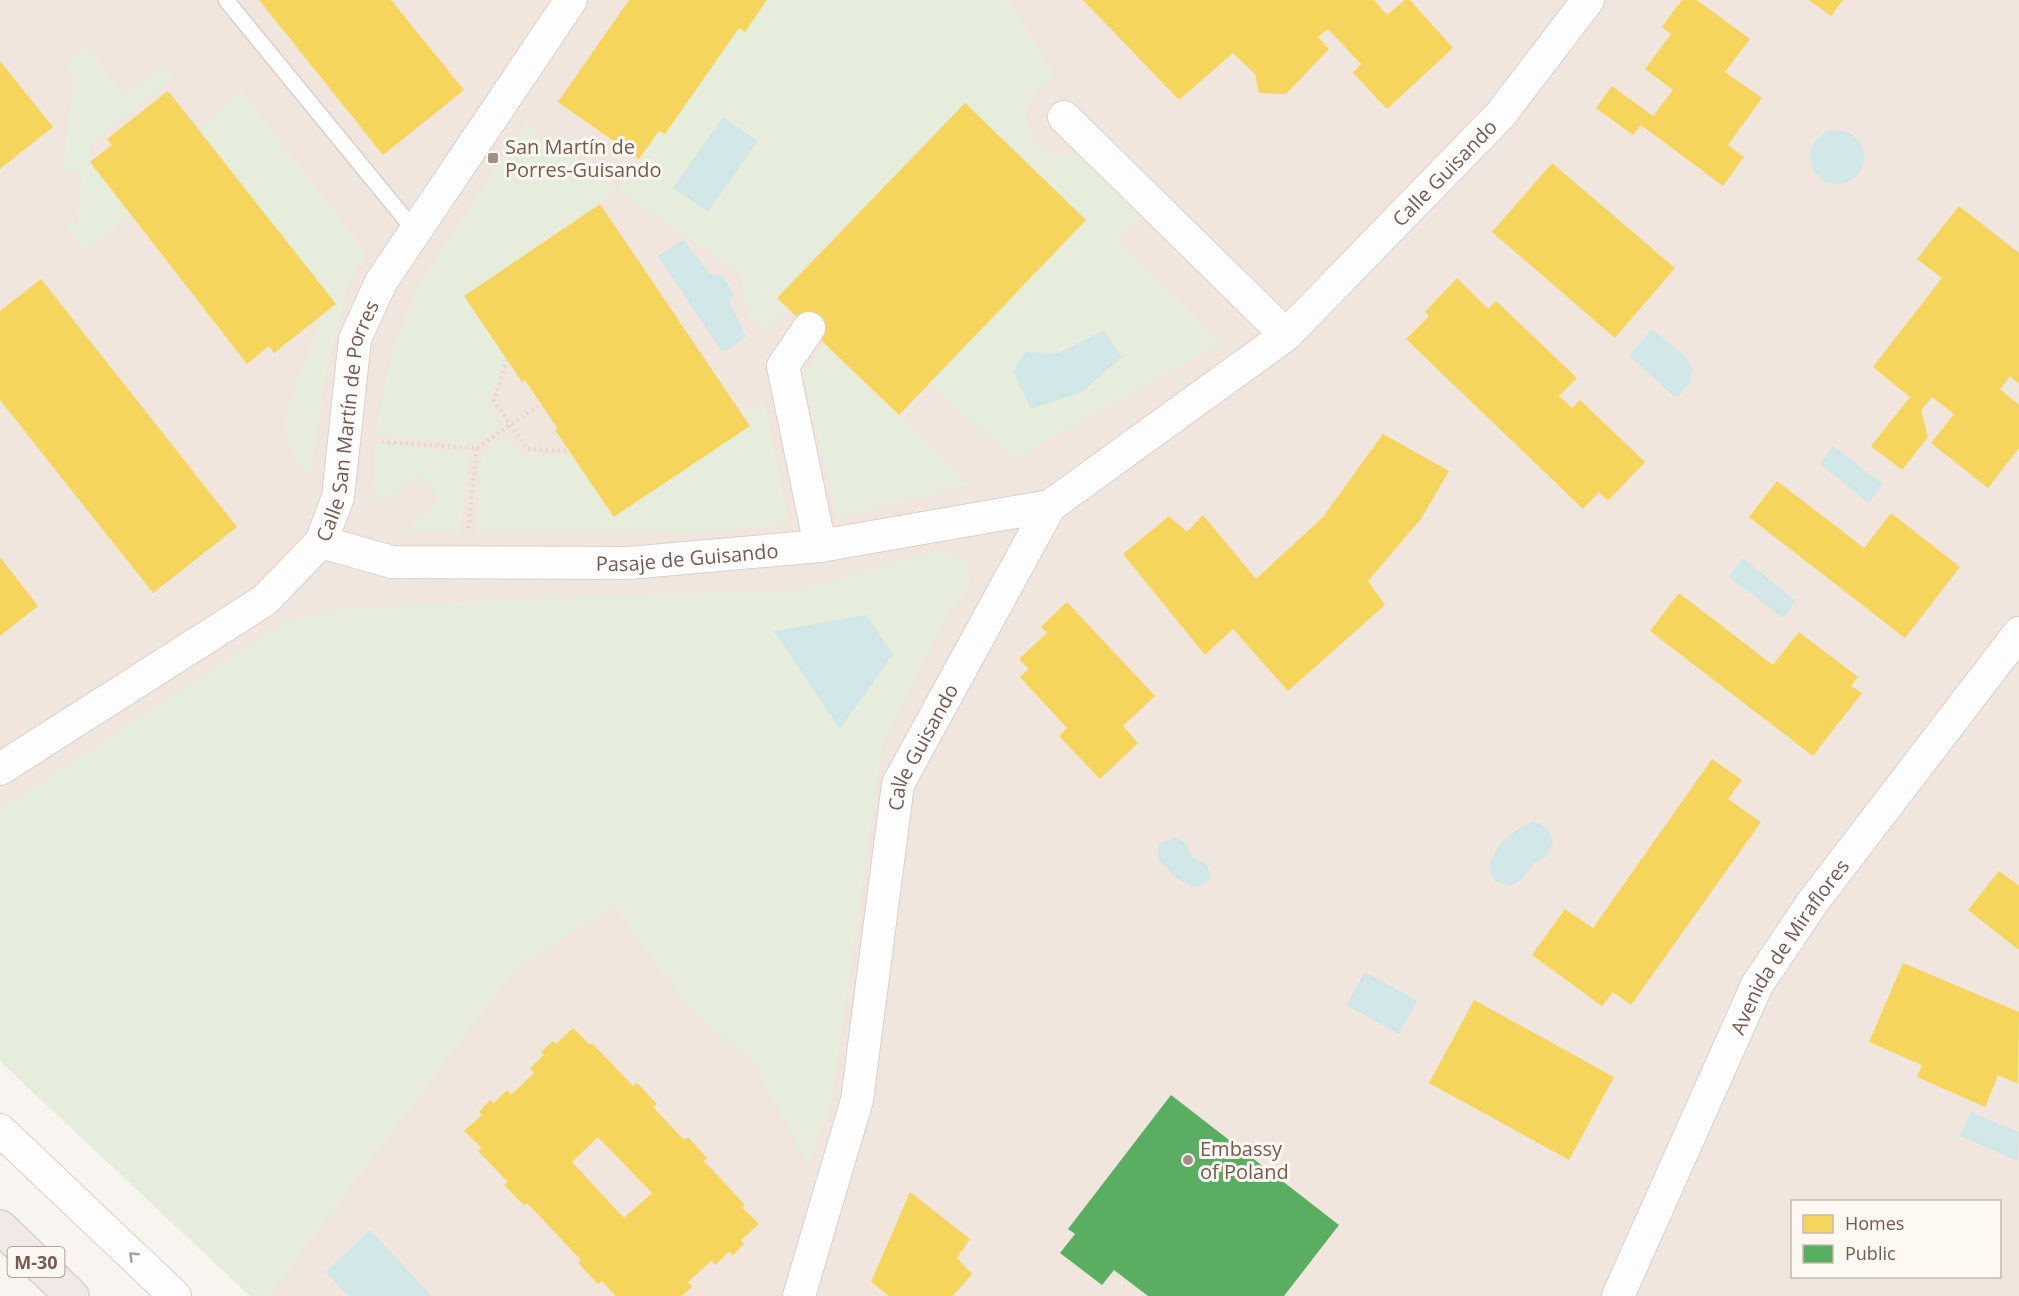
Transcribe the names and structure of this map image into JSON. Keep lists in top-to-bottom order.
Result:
{
  "streets": {
    "highway": ["M-30"],
    "street": [
      "Calle Guisando",
      "Calle San Martín de Porres",
      "Pasaje de Guisando",
      "Avenida de Miraflores"
    ]
  },
  "crossings": [
    ["Calle Guisando", "Pasaje de Guisando"],
    ["Calle San Martín de Porres", "Pasaje de Guisando"]
  ],
  "places": {
    "transit": ["San Martín de Porres-Guisando"],
    "other": ["Embassy of Poland"]
  },
  "legend": ["Homes", "Public"]
}
